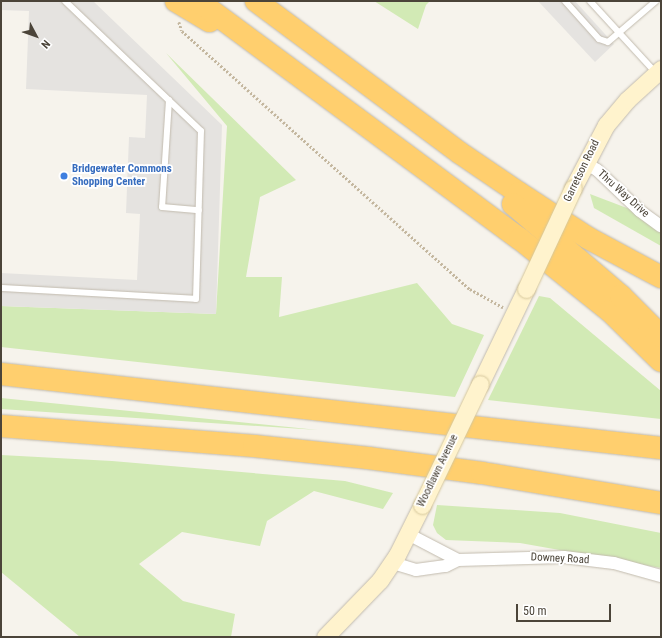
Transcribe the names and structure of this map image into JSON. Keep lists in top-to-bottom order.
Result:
{
  "streets": {
    "street": [
      "Garretson Road",
      "Thru Way Drive",
      "Woodlawn Avenue",
      "Downey Road"
    ]
  },
  "crossings": [
    ["Garretson Road", "Thru Way Drive"],
    ["Garretson Road", "Woodlawn Avenue"],
    ["Woodlawn Avenue", "Downey Road"]
  ],
  "places": ["Bridgewater Commons Shopping Center"],
  "scale_bar": "50 m",
  "north": "bottom right"
}
